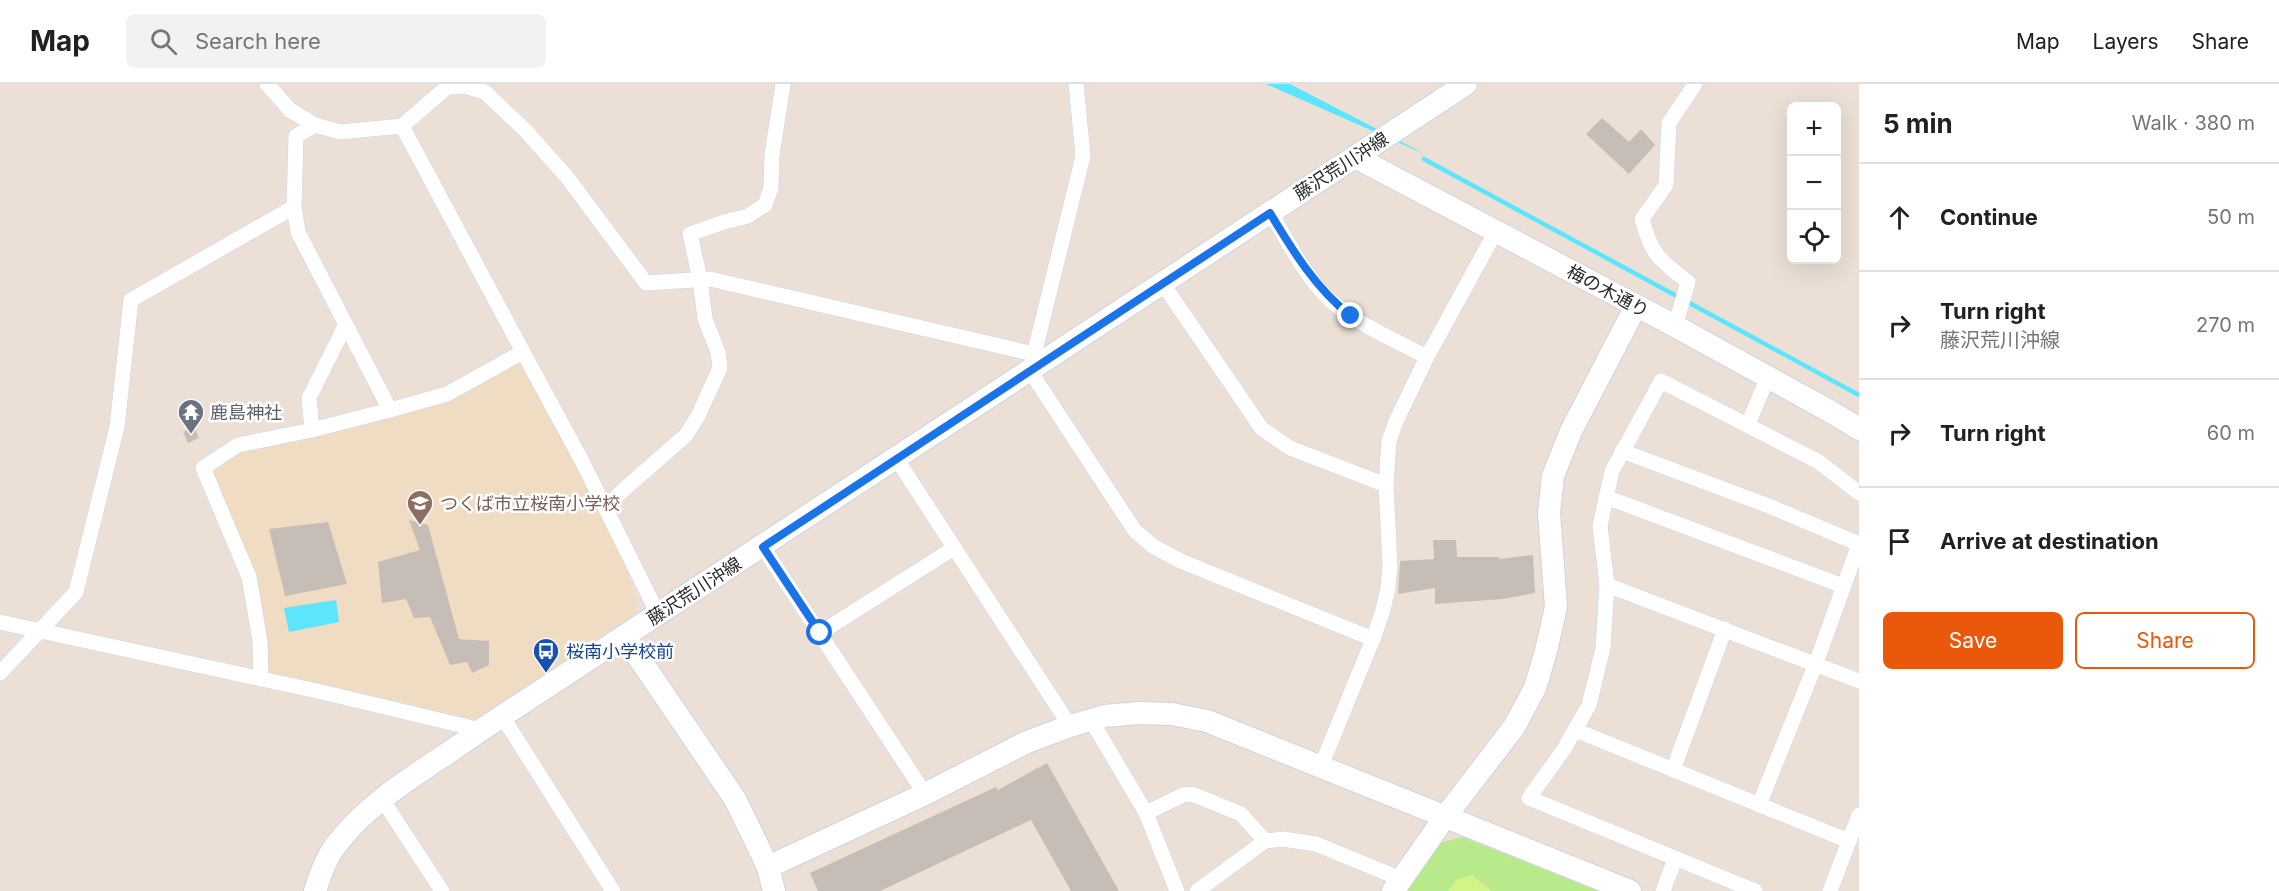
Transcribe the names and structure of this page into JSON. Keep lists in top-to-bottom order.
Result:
{
  "streets": {
    "street": ["藤沢荒川沖線", "梅の木通り"]
  },
  "crossings": [
    ["藤沢荒川沖線", "梅の木通り"]
  ],
  "places": {
    "temple": ["鹿島神社"],
    "school or university": ["つくば市立桜南小学校"],
    "bus stop": ["桜南小学校前"]
  },
  "page": {
    "header": "Map",
    "search": "Search here",
    "nav": ["Map", "Layers", "Share"],
    "heading": ["5 min", "Walk · 380 m"],
    "map_buttons": ["+", "−"],
    "list": [
      ["Continue", "50 m"],
      ["Turn right", "藤沢荒川沖線", "270 m"],
      ["Turn right", "60 m"],
      "Arrive at destination"
    ],
    "buttons": ["Save", "Share"]
  }
}
